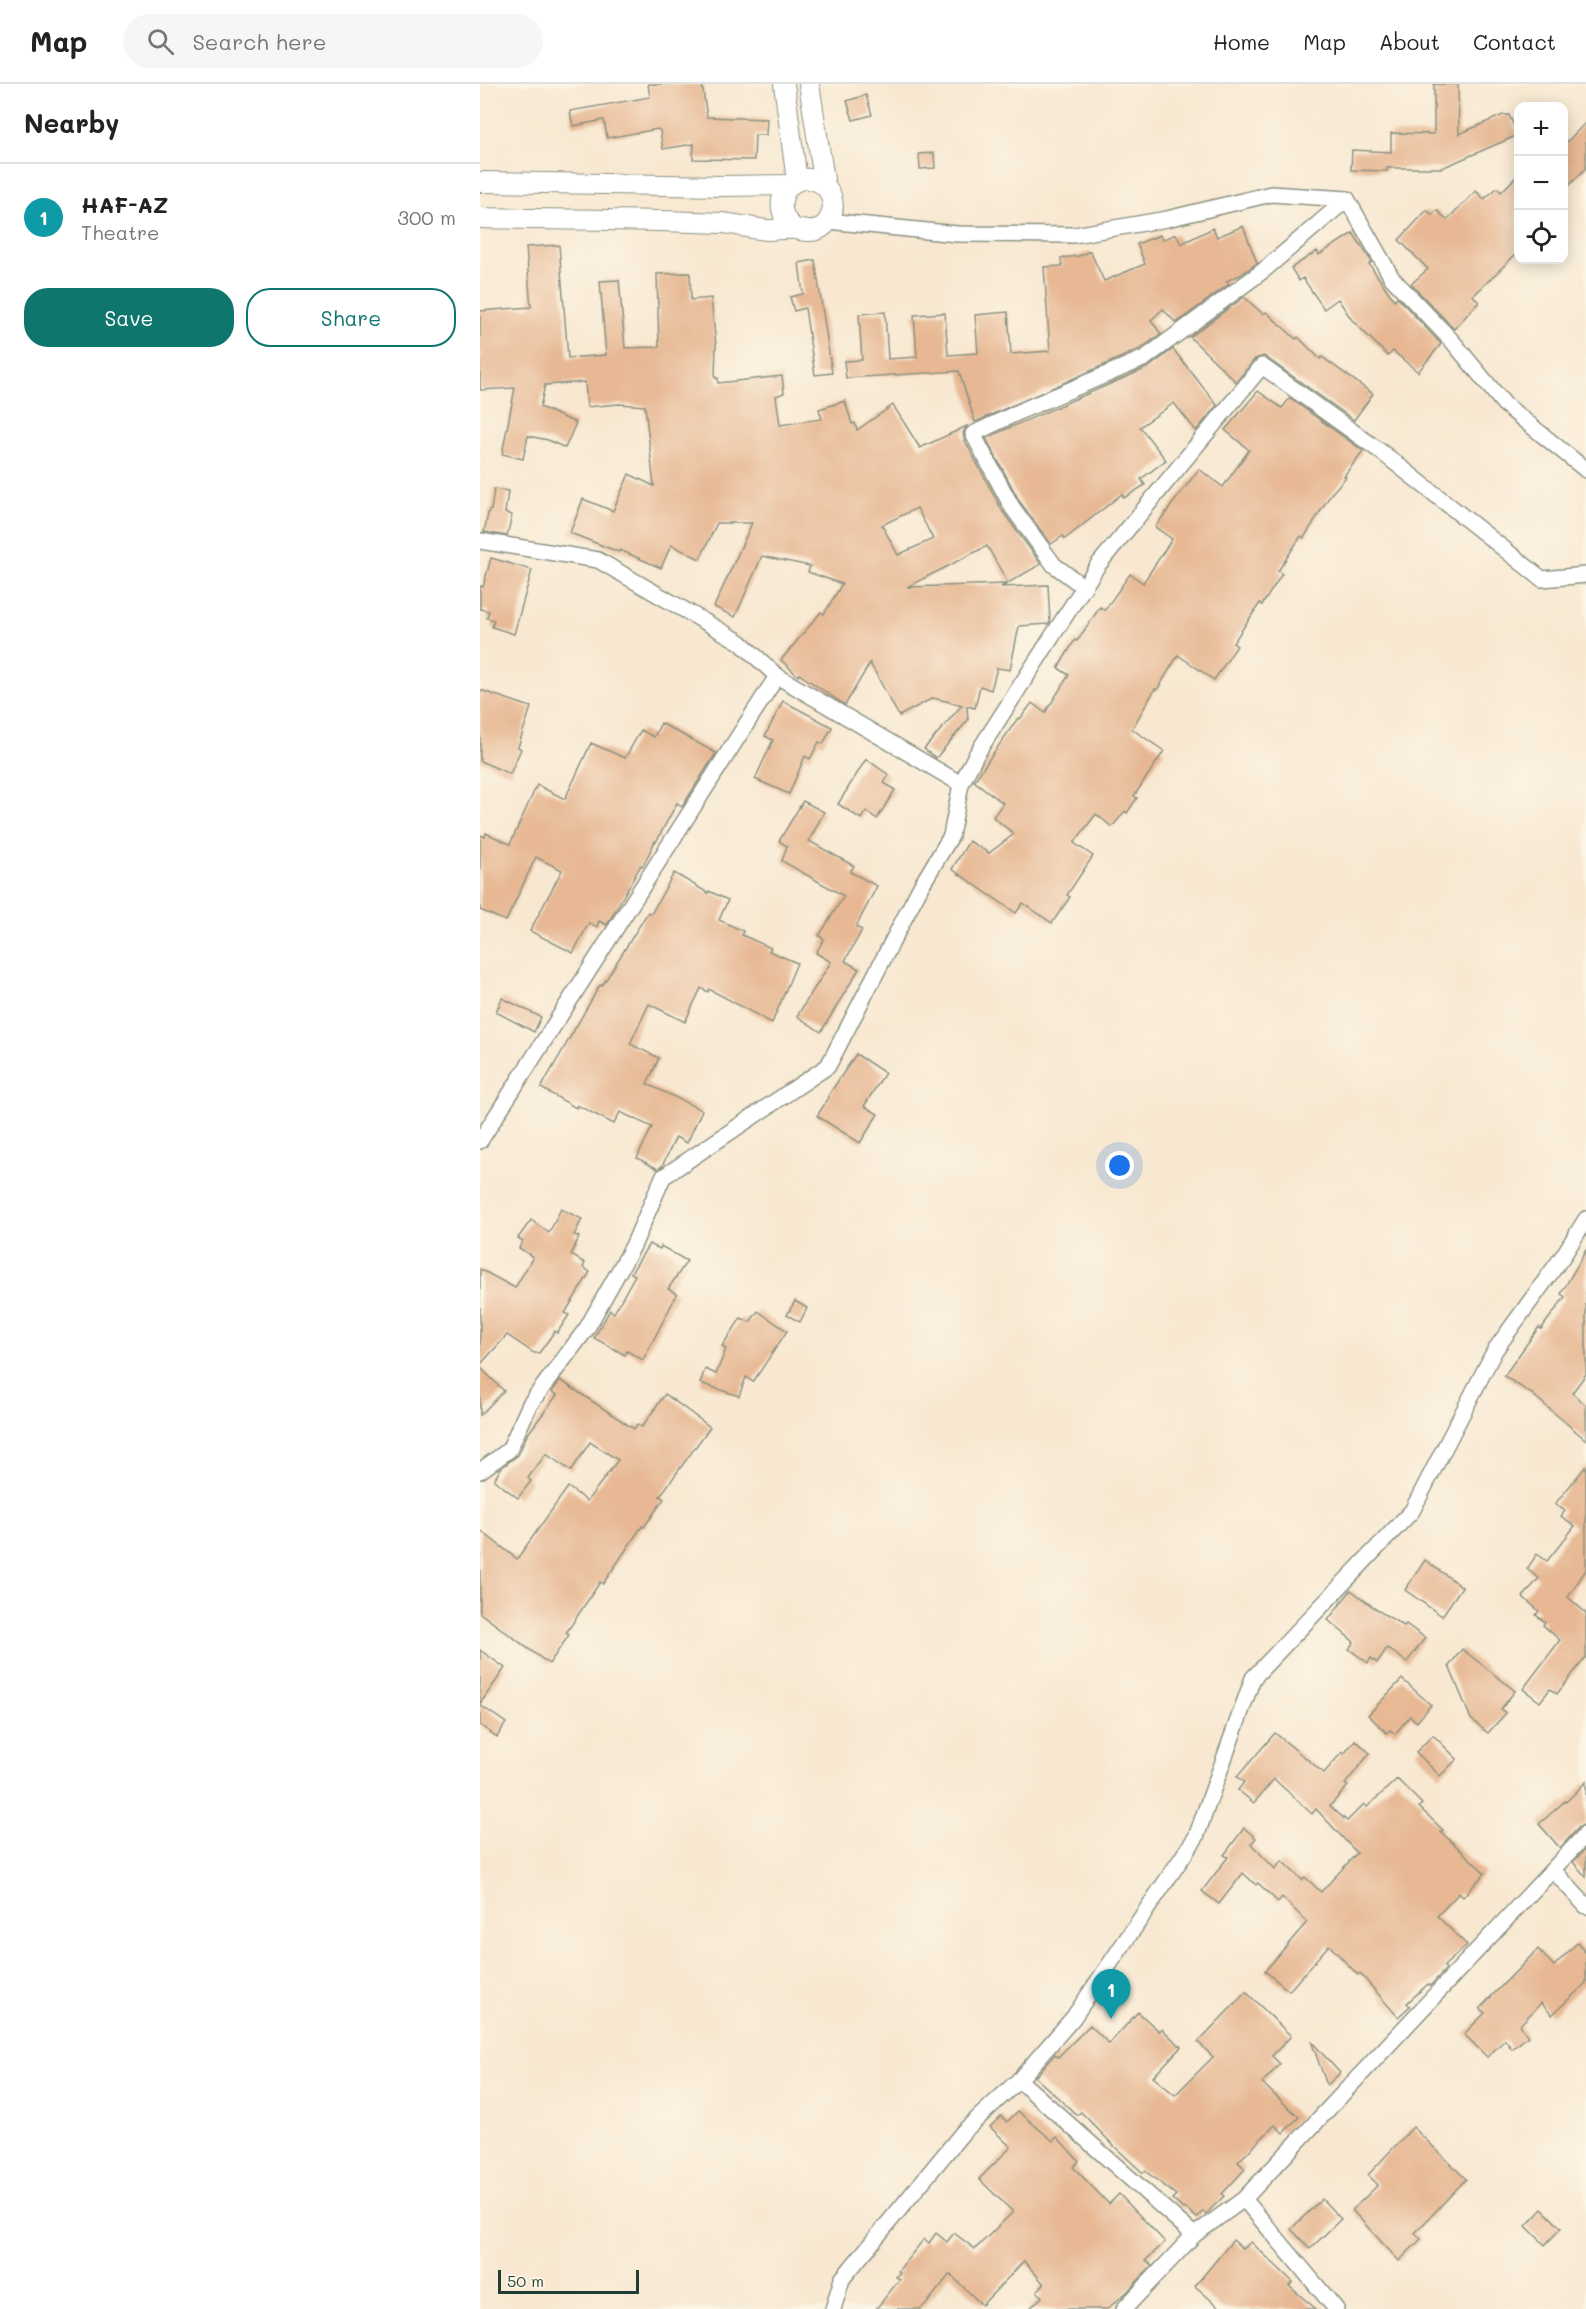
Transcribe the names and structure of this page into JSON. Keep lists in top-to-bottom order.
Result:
{
  "scale_bar": "50 m",
  "page": {
    "header": "Map",
    "search": "Search here",
    "nav": [
      "Home",
      "Map",
      "About",
      "Contact"
    ],
    "heading": "Nearby",
    "map_buttons": ["+", "−"],
    "list": [
      {
        "mark": "1",
        "name": "HAF-AZ",
        "note": "Theatre",
        "value": "300 m"
      }
    ],
    "buttons": ["Save", "Share"],
    "pins": "1",
    "scale": "50 m"
  }
}
